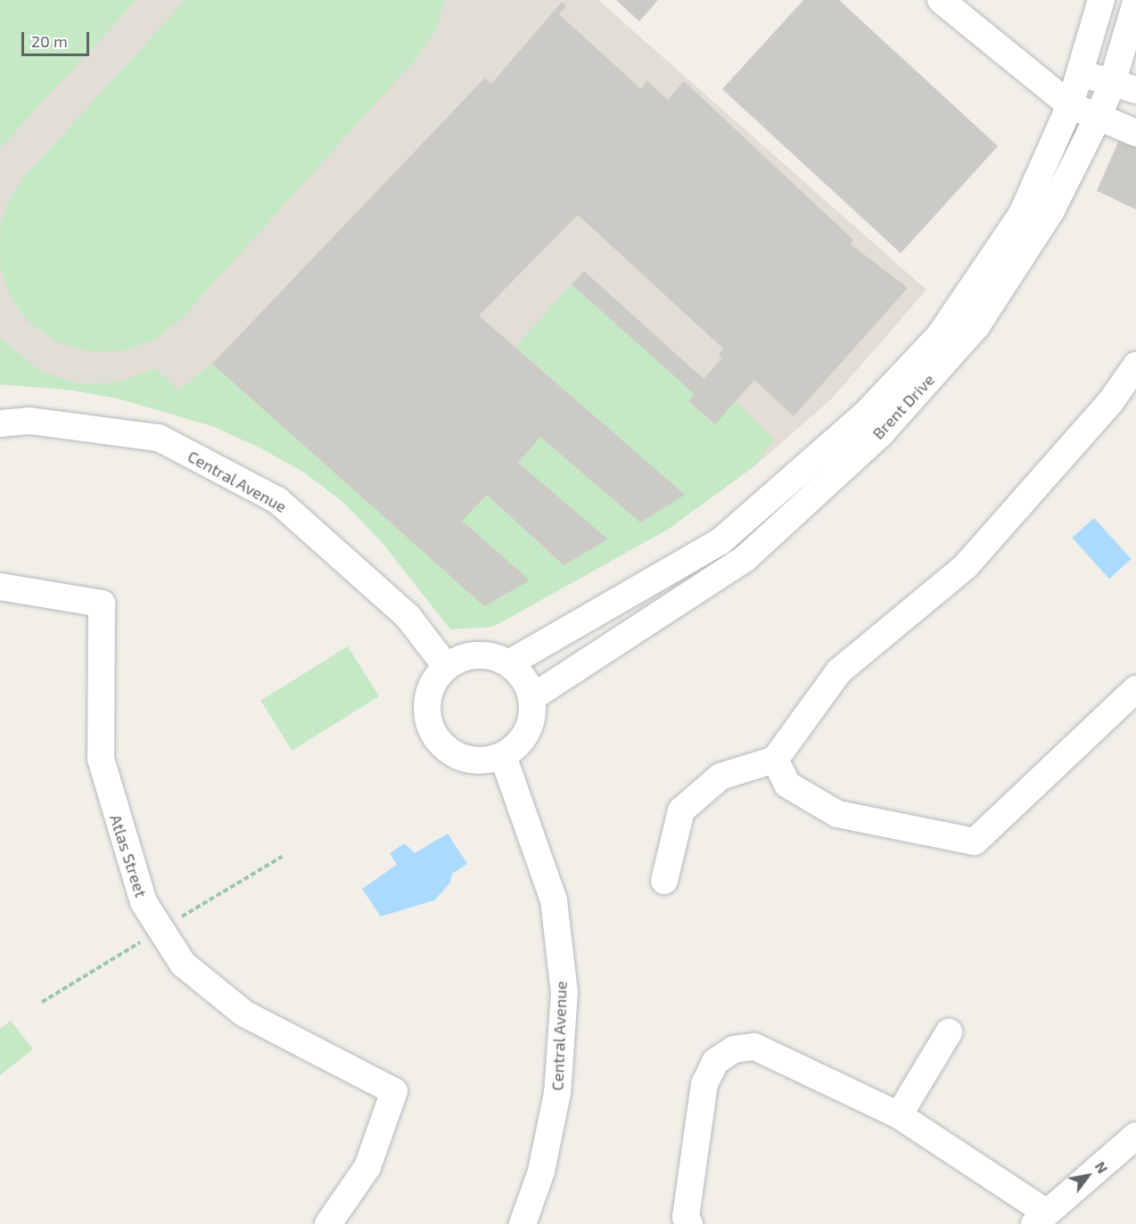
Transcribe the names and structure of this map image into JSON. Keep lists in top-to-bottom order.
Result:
{
  "streets": {
    "street": ["Brent Drive", "Central Avenue", "Atlas Street"]
  },
  "crossings": [
    ["Brent Drive", "Central Avenue"]
  ],
  "scale_bar": "20 m",
  "north": "top right"
}
